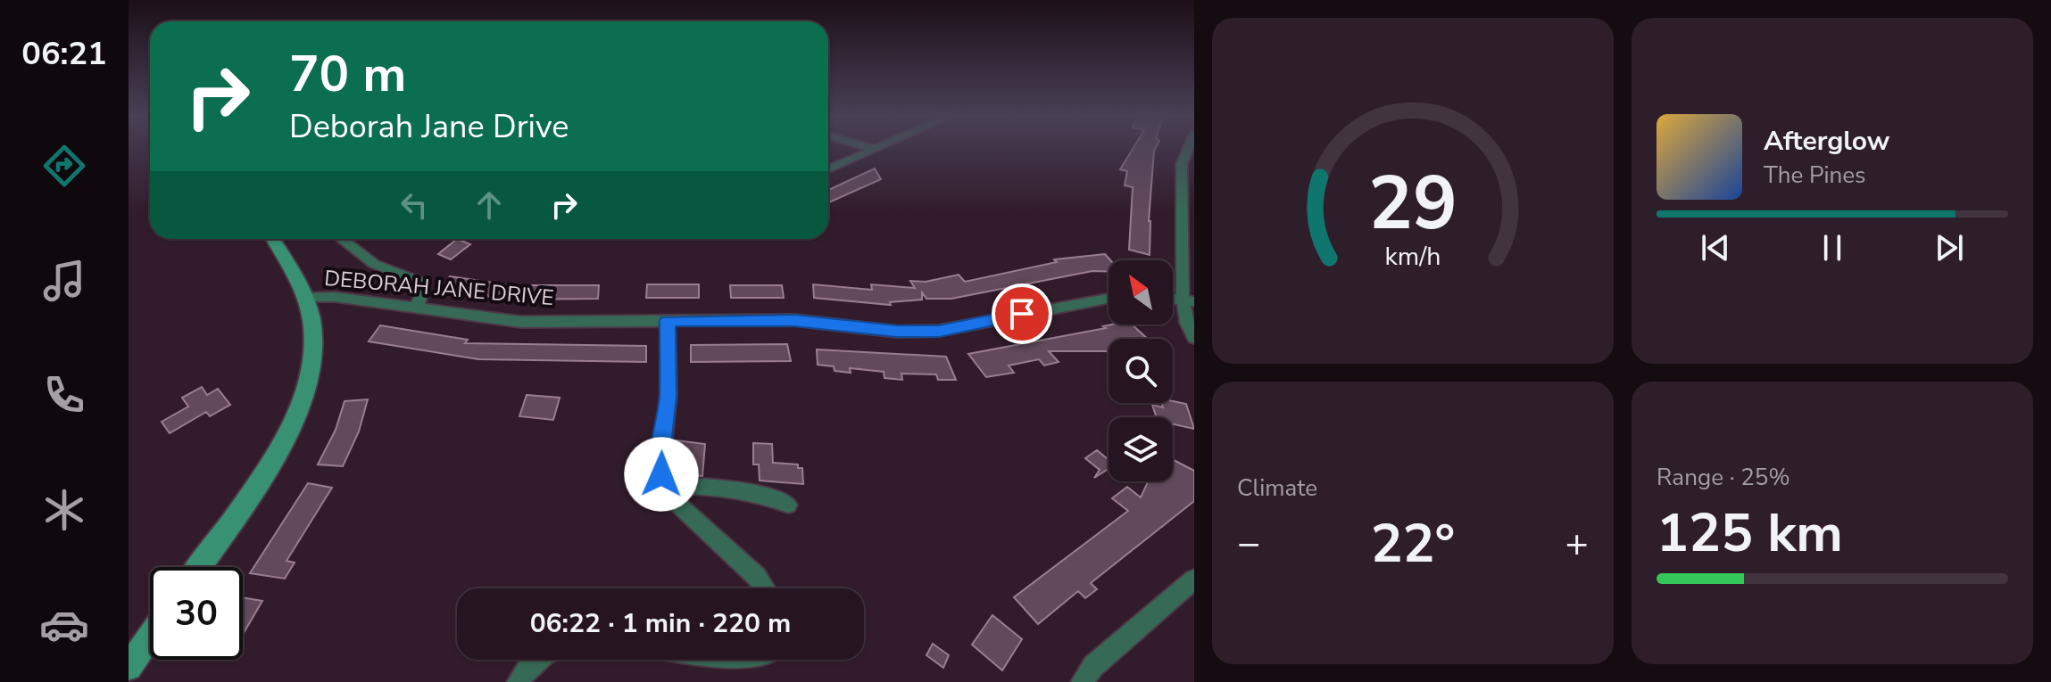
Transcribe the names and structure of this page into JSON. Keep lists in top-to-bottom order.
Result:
{
  "streets": {
    "street": ["DEBORAH JANE DRIVE"]
  },
  "north": "top left",
  "page": {
    "tabs": "06:21",
    "turn": ["70 m", "Deborah Jane Drive"],
    "song": ["Afterglow", "The Pines"],
    "tile": [
      "Climate",
      ["Range · 25%", "125 km"]
    ],
    "heat": ["−", "22°", "+"],
    "limit": "30",
    "trip": "06:22 · 1 min · 220 m",
    "gauge": ["29", "km/h"]
  }
}
